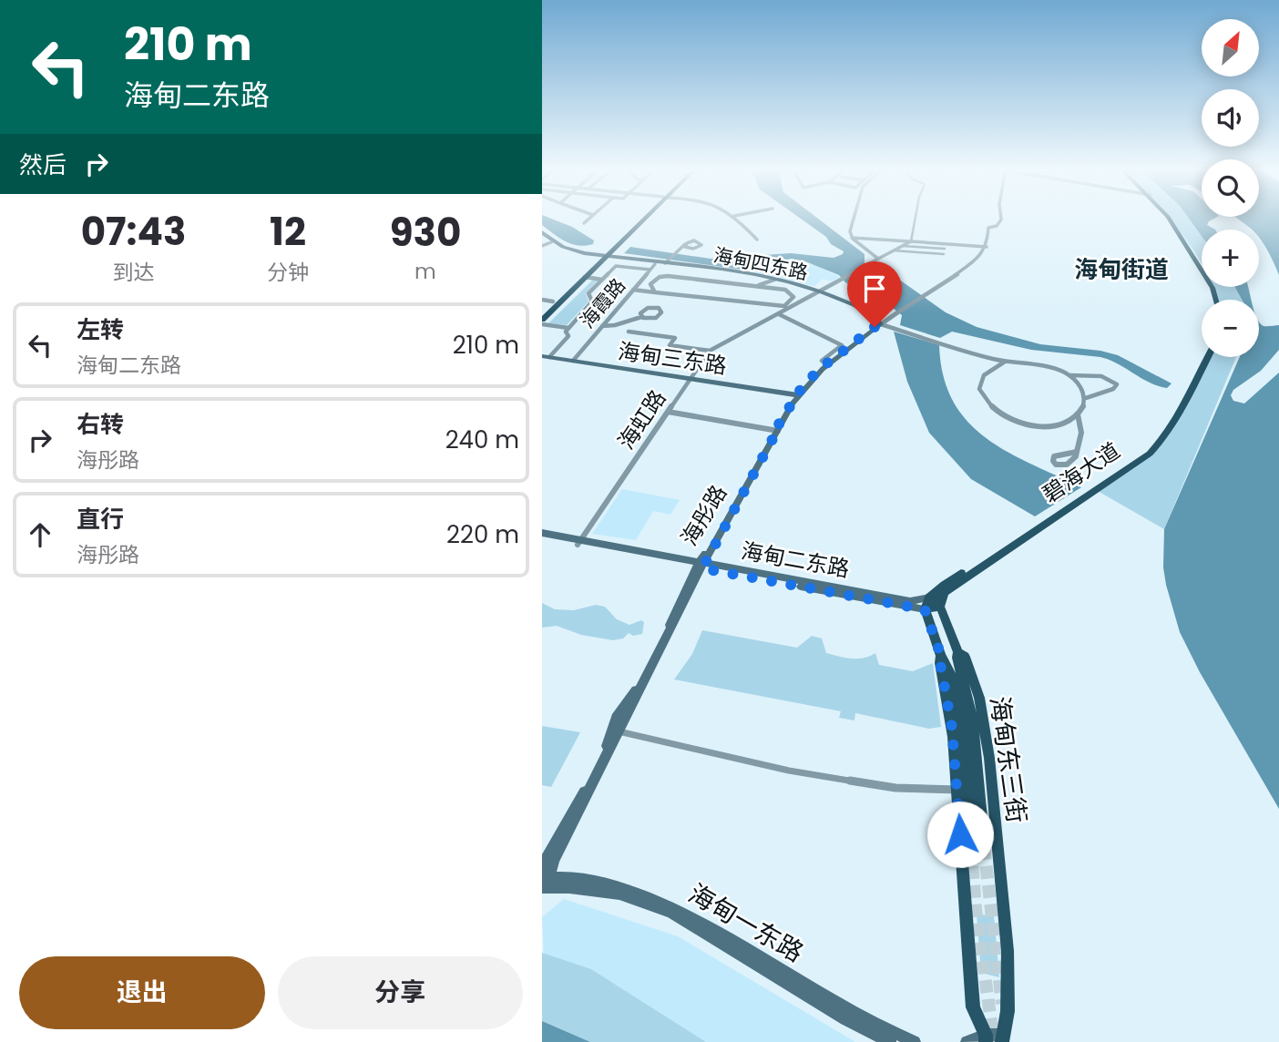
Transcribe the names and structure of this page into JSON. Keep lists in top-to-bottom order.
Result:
{
  "streets": {
    "main road": [
      "海甸四东路",
      "海甸三东路",
      "碧海大道",
      "海彤路",
      "海甸二东路",
      "海甸东三街",
      "海甸一东路"
    ],
    "street": ["海霞路", "海虹路"]
  },
  "crossings": [
    ["海甸四东路", "海霞路"],
    ["海甸四东路", "海虹路"],
    ["海甸四东路", "海彤路"],
    ["海甸三东路", "海虹路"],
    ["海甸三东路", "海彤路"],
    ["海虹路", "海甸二东路"],
    ["碧海大道", "海甸二东路"],
    ["碧海大道", "海甸东三街"],
    ["海彤路", "海甸二东路"],
    ["海彤路", "海甸一东路"]
  ],
  "districts": ["海甸街道"],
  "north": "top right",
  "page": {
    "turn": ["210 m", "海甸二东路"],
    "map_buttons": ["+", "−"],
    "then": "然后",
    "eta": [
      "07:43",
      "到达",
      "12",
      "分钟",
      "930",
      "m"
    ],
    "list": [
      {
        "name": "左转",
        "note": "海甸二东路",
        "value": "210 m"
      },
      {
        "name": "右转",
        "note": "海彤路",
        "value": "240 m"
      },
      {
        "name": "直行",
        "note": "海彤路",
        "value": "220 m"
      }
    ],
    "buttons": ["退出", "分享"]
  }
}
